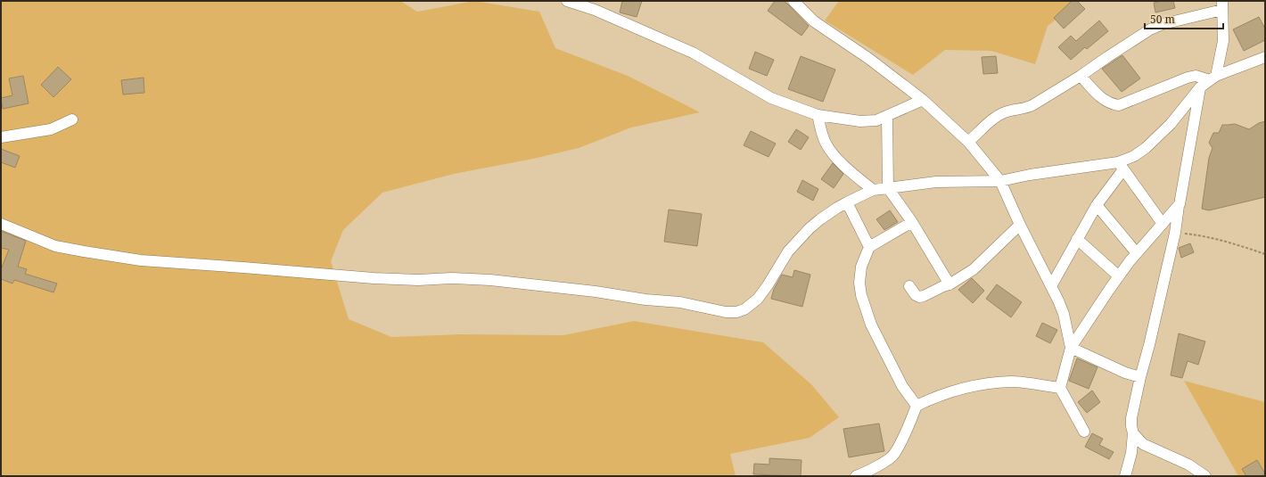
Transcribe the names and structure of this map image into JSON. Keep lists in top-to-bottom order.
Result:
{
  "scale_bar": "50 m"
}
